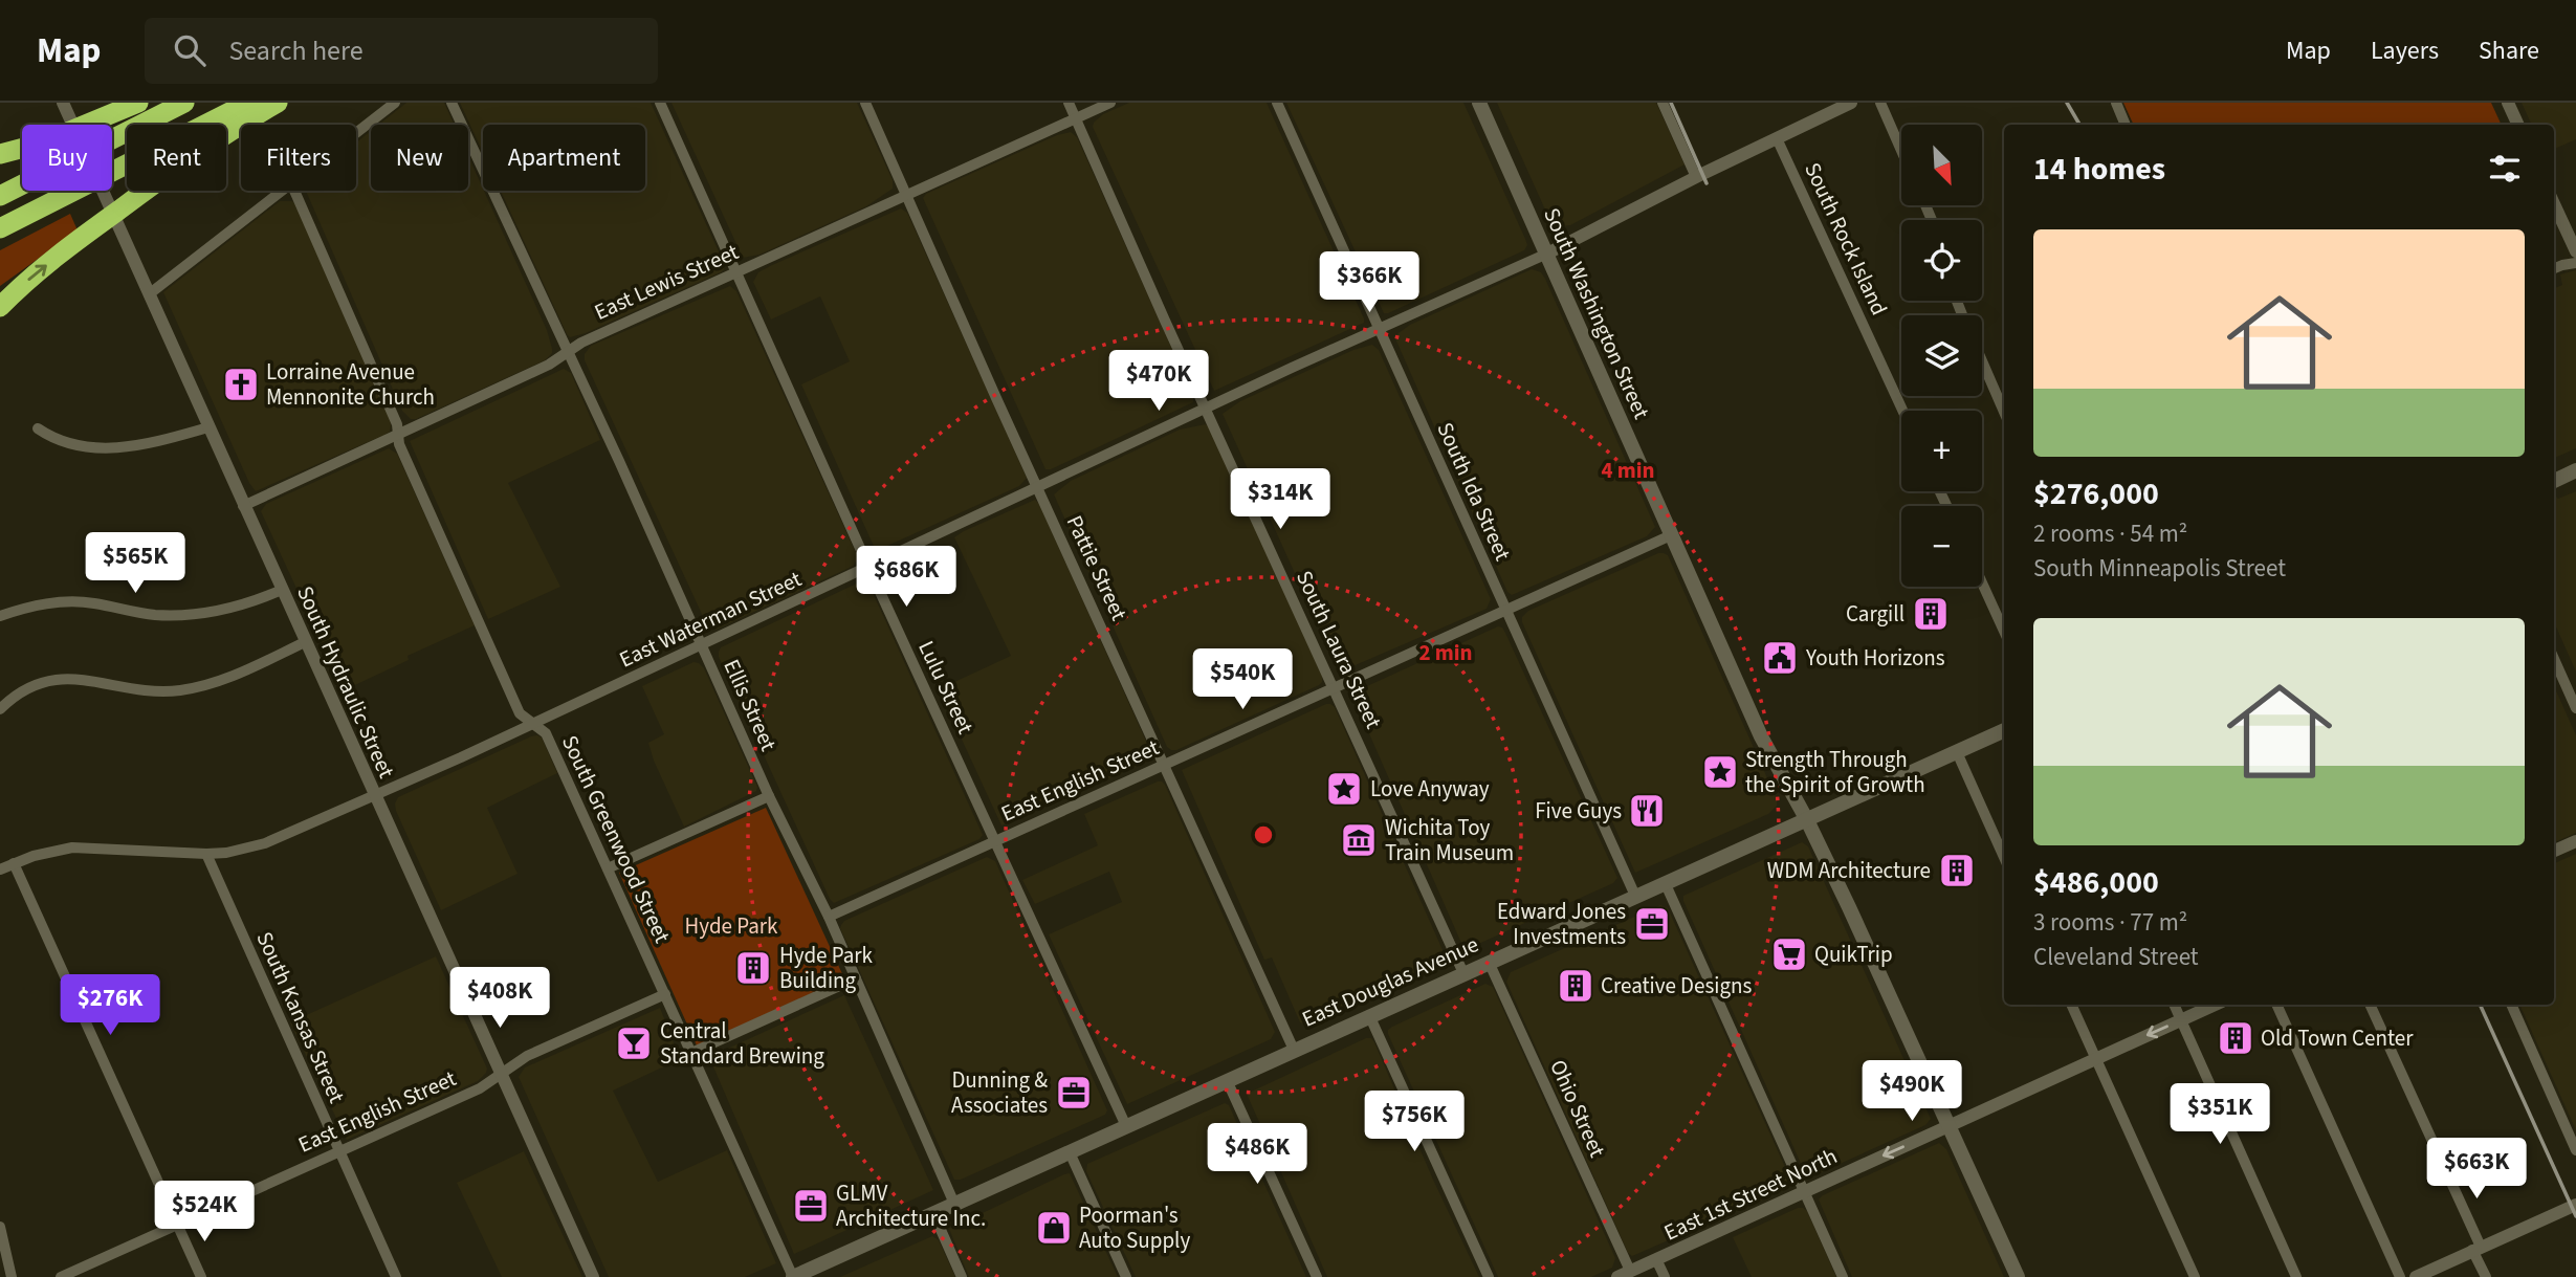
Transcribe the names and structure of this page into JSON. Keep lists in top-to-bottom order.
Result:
{
  "streets": {
    "main road": ["South Washington Street", "East Douglas Avenue"],
    "street": [
      "South Rock Island",
      "East Lewis Street",
      "South Ida Street",
      "Pattie Street",
      "East Waterman Street",
      "South Laura Street",
      "South Hydraulic Street",
      "Lulu Street",
      "Ellis Street",
      "East English Street",
      "South Greenwood Street",
      "South Kansas Street",
      "Ohio Street",
      "East 1st Street North"
    ]
  },
  "crossings": [
    ["South Rock Island", "East Waterman Street"],
    ["East Lewis Street", "Pattie Street"],
    ["East Lewis Street", "South Laura Street"],
    ["East Lewis Street", "South Hydraulic Street"],
    ["East Lewis Street", "Lulu Street"],
    ["East Lewis Street", "Ellis Street"],
    ["East Lewis Street", "South Greenwood Street"],
    ["South Washington Street", "East Waterman Street"],
    ["South Washington Street", "East English Street"],
    ["South Washington Street", "East Douglas Avenue"],
    ["South Washington Street", "East 1st Street North"],
    ["South Ida Street", "East Waterman Street"],
    ["South Ida Street", "East English Street"],
    ["South Ida Street", "East Douglas Avenue"],
    ["Pattie Street", "East Waterman Street"],
    ["Pattie Street", "East English Street"],
    ["Pattie Street", "East Douglas Avenue"],
    ["East Waterman Street", "South Laura Street"],
    ["East Waterman Street", "South Hydraulic Street"],
    ["East Waterman Street", "Lulu Street"],
    ["East Waterman Street", "Ellis Street"],
    ["East Waterman Street", "South Greenwood Street"],
    ["East Waterman Street", "South Kansas Street"],
    ["South Laura Street", "East English Street"],
    ["South Laura Street", "East Douglas Avenue"],
    ["South Hydraulic Street", "East English Street"],
    ["Lulu Street", "East English Street"],
    ["Lulu Street", "East Douglas Avenue"],
    ["Ellis Street", "East English Street"],
    ["Ellis Street", "East Douglas Avenue"],
    ["East English Street", "South Greenwood Street"],
    ["East English Street", "South Kansas Street"],
    ["South Greenwood Street", "East Douglas Avenue"],
    ["East Douglas Avenue", "Ohio Street"],
    ["Ohio Street", "East 1st Street North"]
  ],
  "one_way": ["East 1st Street North"],
  "parks": ["Hyde Park"],
  "places": {
    "church": ["Lorraine Avenue Mennonite Church"],
    "building": [
      "Cargill",
      "WDM Architecture",
      "Hyde Park Building",
      "Creative Designs",
      "Old Town Center"
    ],
    "public building": ["Youth Horizons"],
    "place": ["Strength Through the Spirit of Growth", "Love Anyway"],
    "restaurant": ["Five Guys"],
    "museum": ["Wichita Toy Train Museum"],
    "office": ["Edward Jones Investments", "Dunning & Associates", "GLMV Architecture Inc."],
    "supermarket": ["QuikTrip"],
    "bar": ["Central Standard Brewing"],
    "shop": ["Poorman's Auto Supply"]
  },
  "north": "bottom right",
  "page": {
    "header": "Map",
    "search": "Search here",
    "nav": ["Map", "Layers", "Share"],
    "map_buttons": ["+", "−"],
    "chip": [
      "Buy",
      "Rent",
      "Filters",
      "New",
      "Apartment"
    ],
    "heading": "14 homes",
    "list": [
      {
        "name": "$276,000",
        "note": "2 rooms · 54 m² · South Minneapolis Street"
      },
      {
        "name": "$486,000",
        "note": "3 rooms · 77 m² · Cleveland Street"
      }
    ],
    "price": [
      "$366K",
      "$470K",
      "$314K",
      "$565K",
      "$686K",
      "$540K",
      "$408K",
      "$276K",
      "$490K",
      "$351K",
      "$756K",
      "$486K",
      "$663K",
      "$524K"
    ]
  },
  "rings": ["4 min", "2 min"]
}
